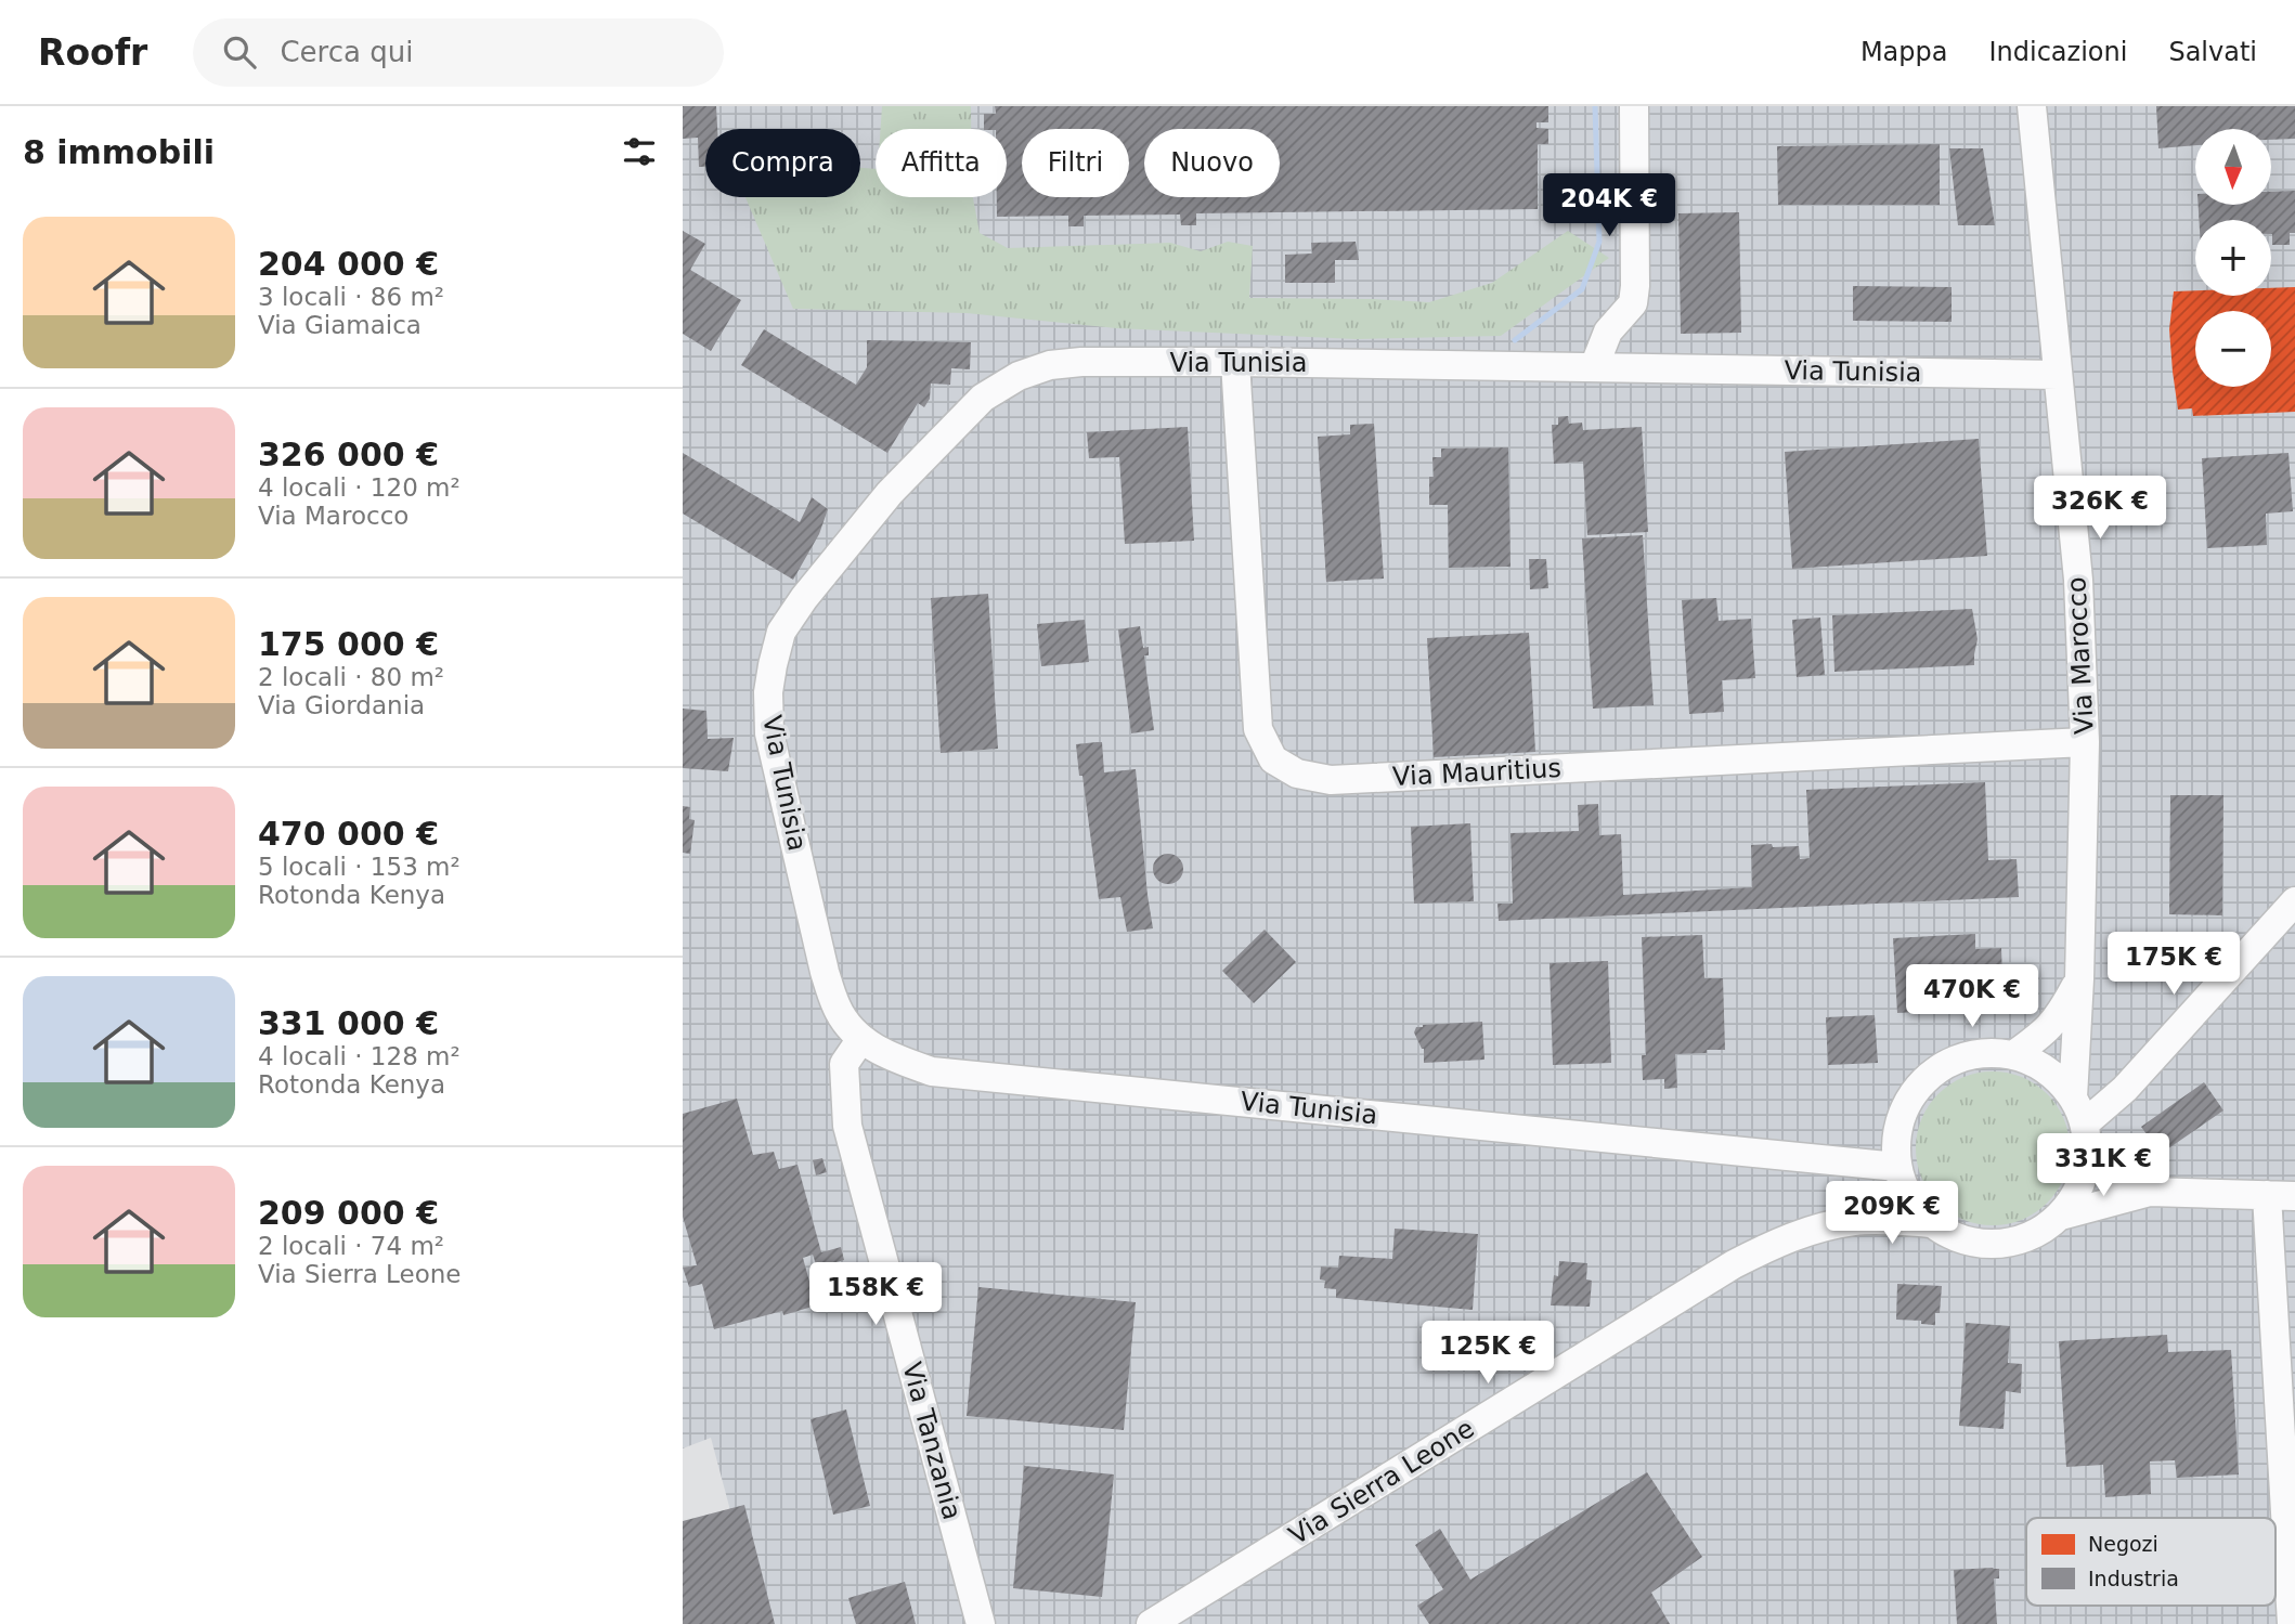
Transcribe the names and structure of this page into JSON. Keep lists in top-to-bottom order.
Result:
{
  "streets": {
    "street": [
      "Via Tunisia",
      "Via Marocco",
      "Via Mauritius",
      "Via Tanzania",
      "Via Sierra Leone"
    ]
  },
  "crossings": [
    ["Via Tunisia", "Via Marocco"],
    ["Via Tunisia", "Via Mauritius"],
    ["Via Tunisia", "Via Tanzania"],
    ["Via Tunisia", "Via Sierra Leone"],
    ["Via Marocco", "Via Mauritius"],
    ["Via Marocco", "Via Sierra Leone"]
  ],
  "legend": ["Negozi", "Industria"],
  "north": "bottom",
  "page": {
    "header": "Roofr",
    "search": "Cerca qui",
    "nav": ["Mappa", "Indicazioni", "Salvati"],
    "heading": "8 immobili",
    "map_buttons": ["+", "−"],
    "chip": [
      "Compra",
      "Affitta",
      "Filtri",
      "Nuovo"
    ],
    "price": [
      "204K €",
      "326K €",
      "175K €",
      "470K €",
      "331K €",
      "209K €",
      "158K €",
      "125K €"
    ],
    "list": [
      {
        "name": "204 000 €",
        "note": "3 locali · 86 m² · Via Giamaica"
      },
      {
        "name": "326 000 €",
        "note": "4 locali · 120 m² · Via Marocco"
      },
      {
        "name": "175 000 €",
        "note": "2 locali · 80 m² · Via Giordania"
      },
      {
        "name": "470 000 €",
        "note": "5 locali · 153 m² · Rotonda Kenya"
      },
      {
        "name": "331 000 €",
        "note": "4 locali · 128 m² · Rotonda Kenya"
      },
      {
        "name": "209 000 €",
        "note": "2 locali · 74 m² · Via Sierra Leone"
      }
    ]
  }
}
